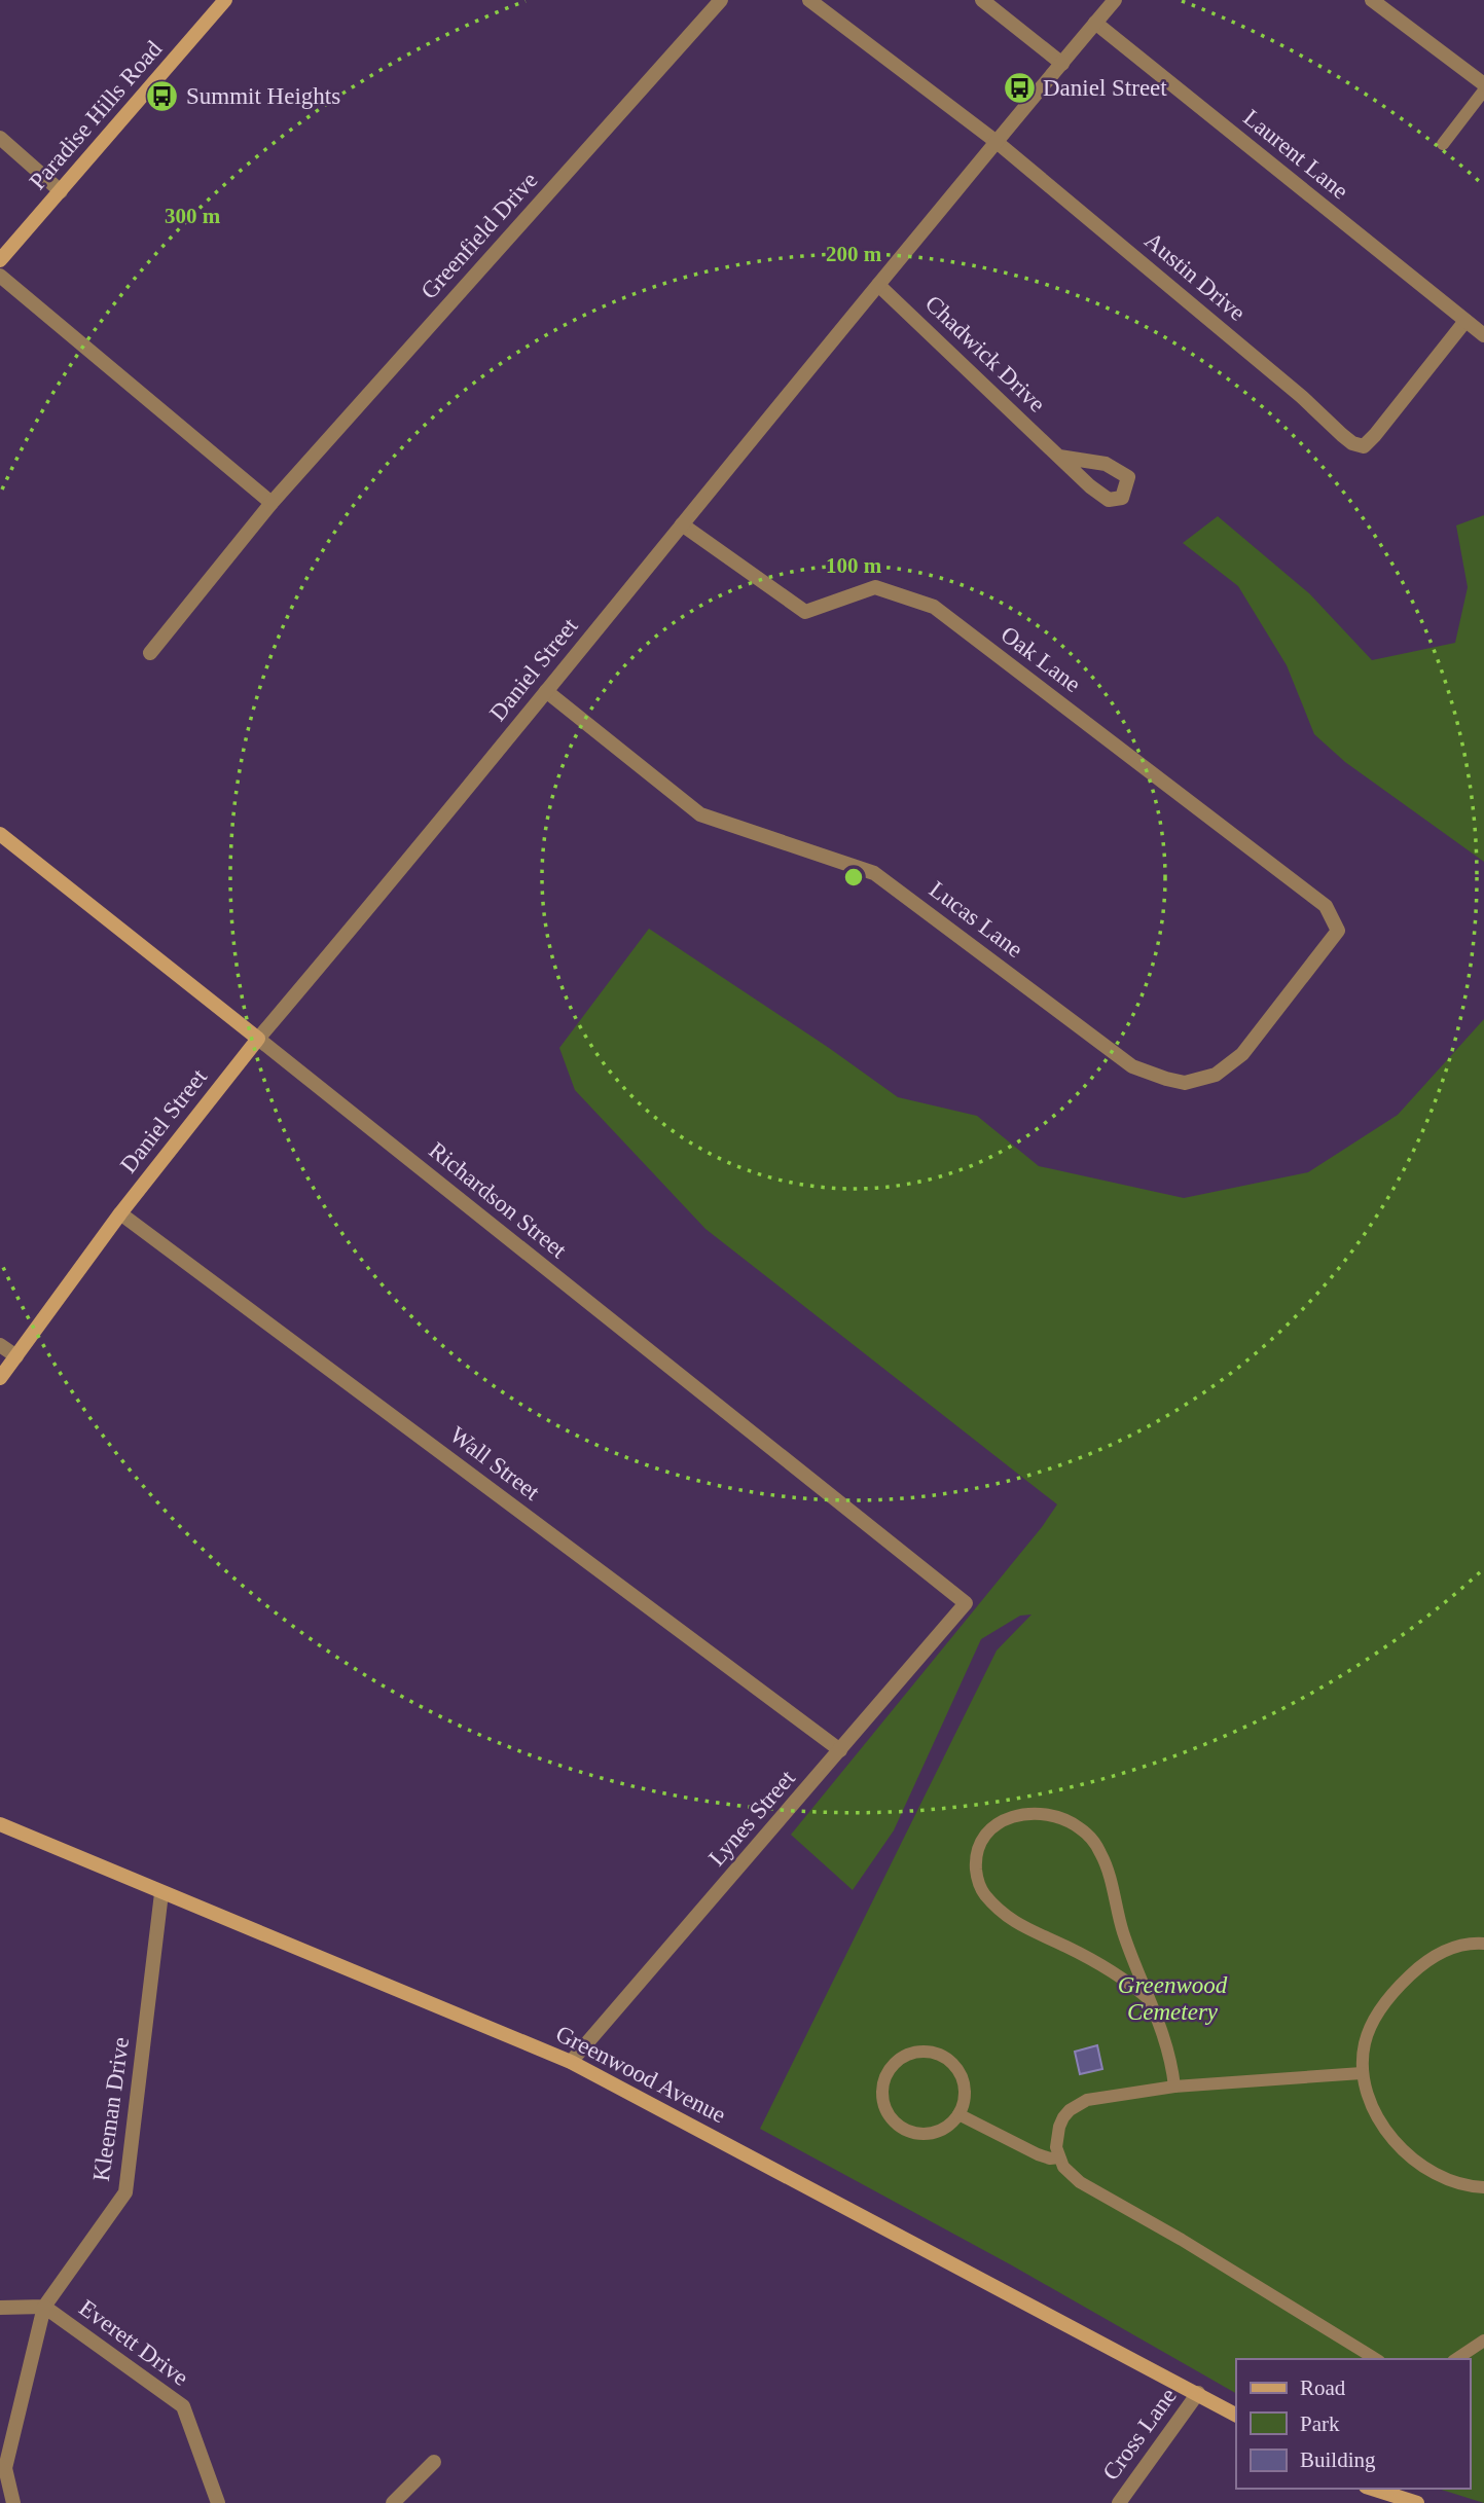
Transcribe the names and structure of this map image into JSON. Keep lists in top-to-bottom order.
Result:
{
  "streets": {
    "main road": [
      "Paradise Hills Road",
      "Daniel Street",
      "Richardson Street",
      "Greenwood Avenue"
    ],
    "street": [
      "Laurent Lane",
      "Greenfield Drive",
      "Austin Drive",
      "Chadwick Drive",
      "Oak Lane",
      "Lucas Lane",
      "Wall Street",
      "Lynes Street",
      "Kleeman Drive",
      "Everett Drive",
      "Cross Lane"
    ]
  },
  "crossings": [
    ["Laurent Lane", "Austin Drive"],
    ["Laurent Lane", "Daniel Street"],
    ["Austin Drive", "Daniel Street"],
    ["Chadwick Drive", "Daniel Street"],
    ["Oak Lane", "Daniel Street"],
    ["Oak Lane", "Lucas Lane"],
    ["Daniel Street", "Lucas Lane"],
    ["Daniel Street", "Richardson Street"],
    ["Daniel Street", "Wall Street"],
    ["Richardson Street", "Lynes Street"],
    ["Wall Street", "Lynes Street"],
    ["Lynes Street", "Greenwood Avenue"],
    ["Greenwood Avenue", "Kleeman Drive"],
    ["Greenwood Avenue", "Cross Lane"],
    ["Kleeman Drive", "Everett Drive"]
  ],
  "parks": ["Greenwood Cemetery"],
  "places": {
    "bus stop": ["Daniel Street", "Summit Heights"]
  },
  "legend": ["Road", "Park", "Building"],
  "rings": ["300 m", "200 m", "100 m"]
}
